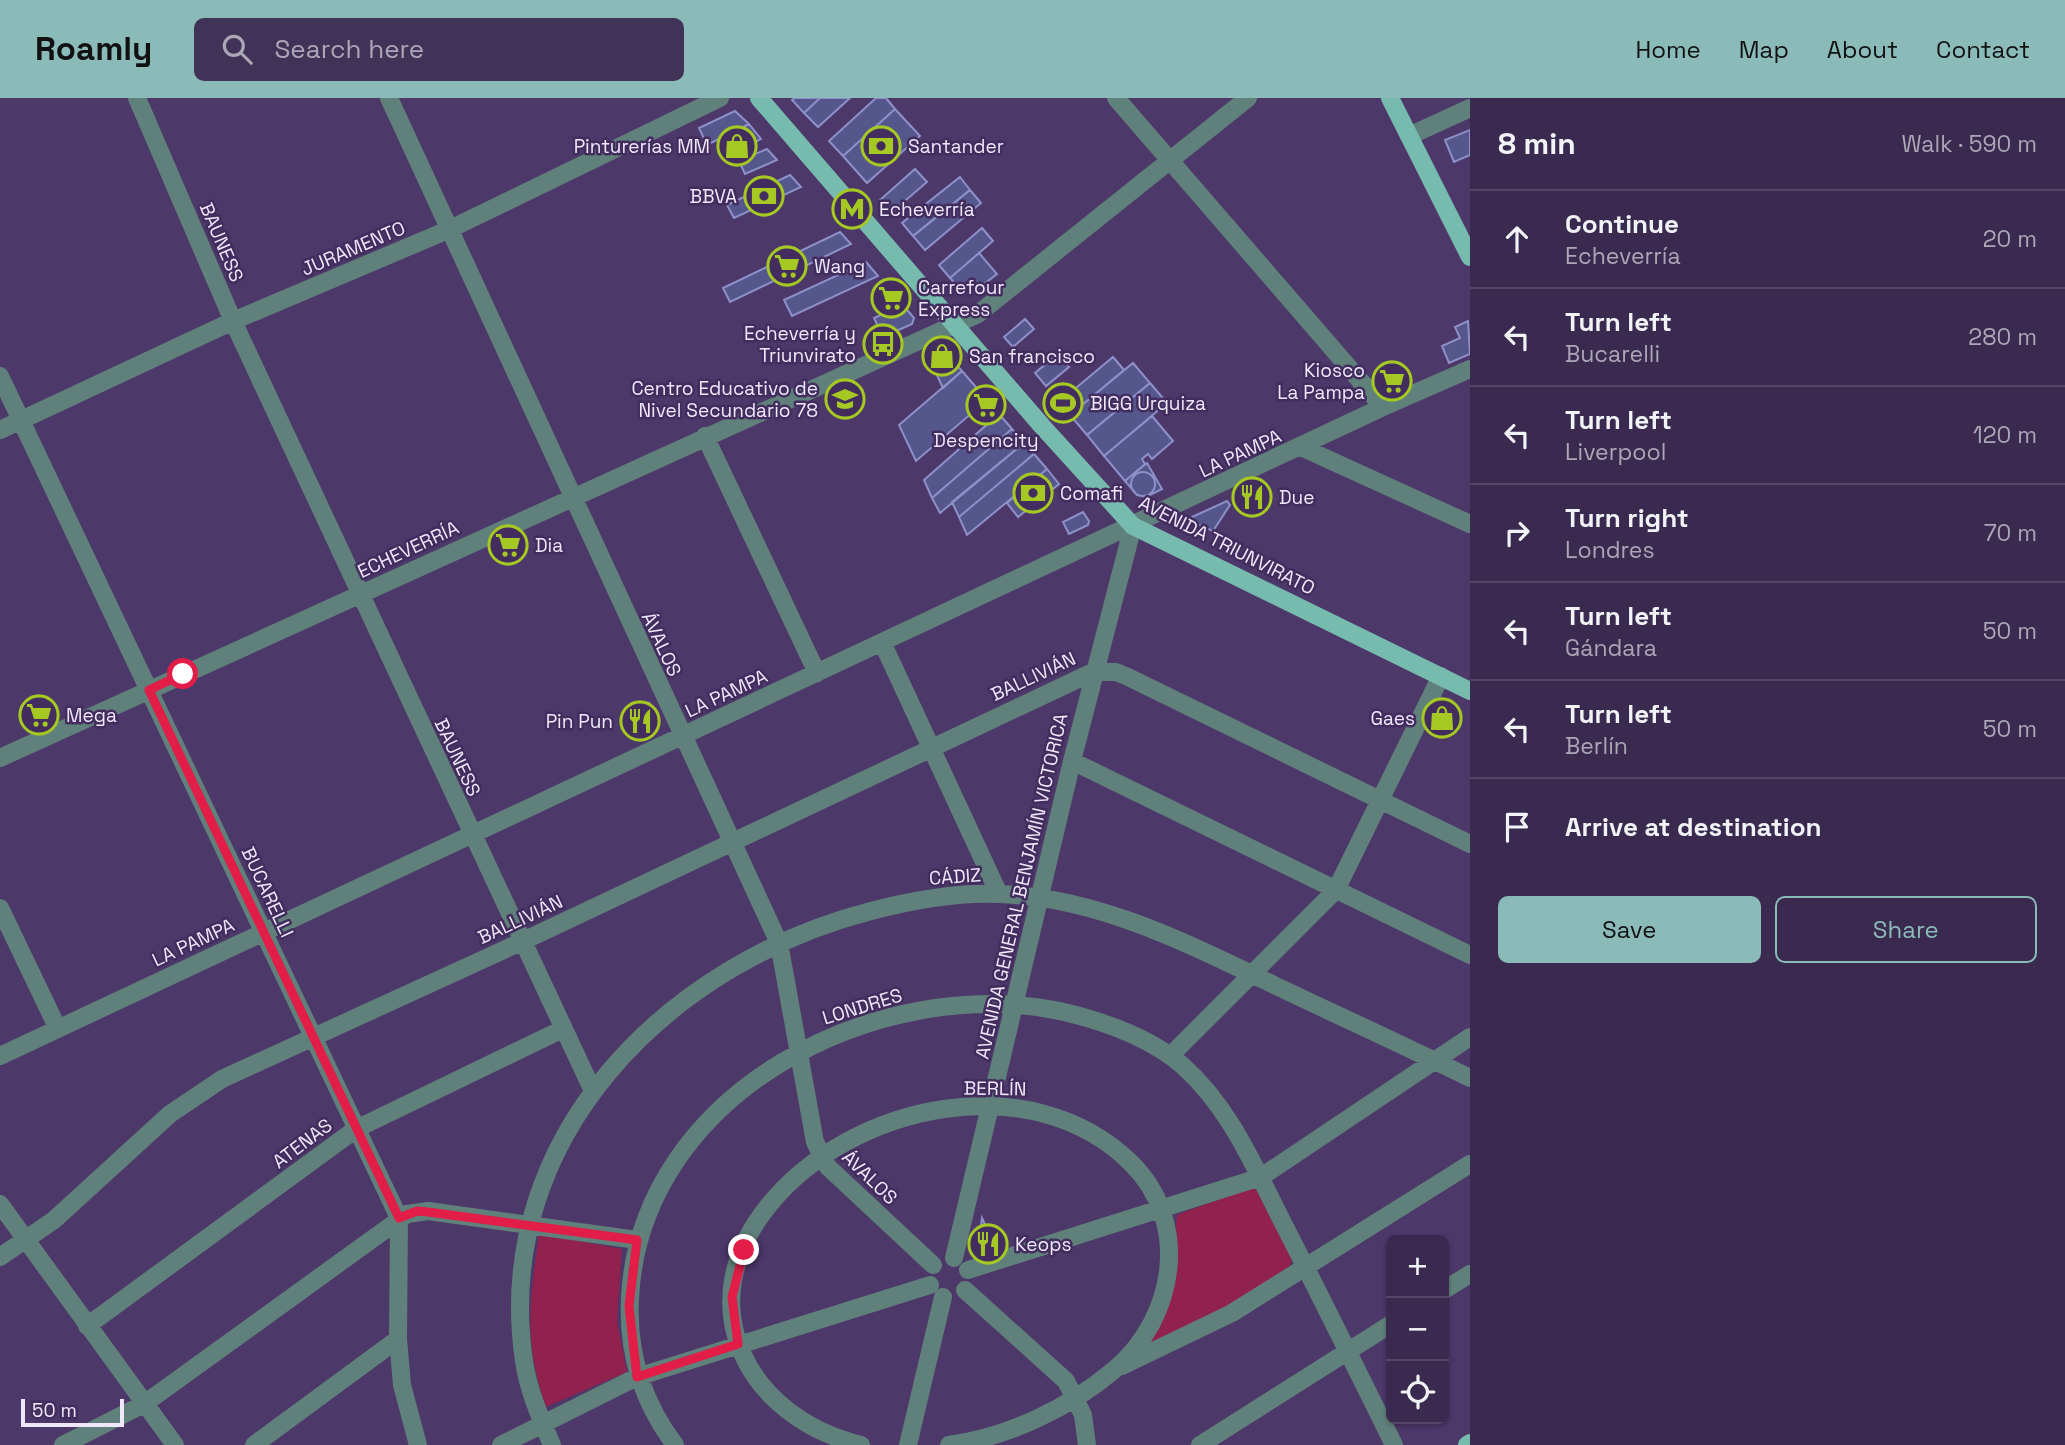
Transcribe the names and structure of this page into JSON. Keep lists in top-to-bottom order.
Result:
{
  "streets": {
    "main road": ["AVENIDA TRIUNVIRATO"],
    "street": [
      "BAUNESS",
      "JURAMENTO",
      "LA PAMPA",
      "ECHEVERRÍA",
      "ÁVALOS",
      "BALLIVIÁN",
      "CÁDIZ",
      "AVENIDA GENERAL BENJAMÍN VICTORICA",
      "BUCARELLI",
      "LONDRES",
      "BERLÍN",
      "ATENAS"
    ]
  },
  "crossings": [
    ["BAUNESS", "JURAMENTO"],
    ["BAUNESS", "LA PAMPA"],
    ["BAUNESS", "ECHEVERRÍA"],
    ["BAUNESS", "BALLIVIÁN"],
    ["BAUNESS", "CÁDIZ"],
    ["BAUNESS", "ATENAS"],
    ["JURAMENTO", "ÁVALOS"],
    ["JURAMENTO", "BUCARELLI"],
    ["LA PAMPA", "AVENIDA TRIUNVIRATO"],
    ["LA PAMPA", "ÁVALOS"],
    ["LA PAMPA", "AVENIDA GENERAL BENJAMÍN VICTORICA"],
    ["LA PAMPA", "BUCARELLI"],
    ["AVENIDA TRIUNVIRATO", "ECHEVERRÍA"],
    ["AVENIDA TRIUNVIRATO", "AVENIDA GENERAL BENJAMÍN VICTORICA"],
    ["ECHEVERRÍA", "ÁVALOS"],
    ["ECHEVERRÍA", "BUCARELLI"],
    ["ÁVALOS", "BALLIVIÁN"],
    ["ÁVALOS", "CÁDIZ"],
    ["ÁVALOS", "AVENIDA GENERAL BENJAMÍN VICTORICA"],
    ["ÁVALOS", "LONDRES"],
    ["ÁVALOS", "BERLÍN"],
    ["BALLIVIÁN", "AVENIDA GENERAL BENJAMÍN VICTORICA"],
    ["BALLIVIÁN", "BUCARELLI"],
    ["CÁDIZ", "AVENIDA GENERAL BENJAMÍN VICTORICA"],
    ["AVENIDA GENERAL BENJAMÍN VICTORICA", "LONDRES"],
    ["AVENIDA GENERAL BENJAMÍN VICTORICA", "BERLÍN"],
    ["BUCARELLI", "ATENAS"]
  ],
  "places": {
    "shop": ["Pinturerías MM", "San francisco", "Gaes"],
    "bank": ["Santander", "BBVA", "Comafi"],
    "metro station": ["Echeverría"],
    "supermarket": [
      "Wang",
      "Carrefour Express",
      "Kiosco La Pampa",
      "Despencity",
      "Dia",
      "Mega"
    ],
    "bus stop": ["Echeverría y Triunvirato"],
    "school or university": ["Centro Educativo de Nivel Secundario 78"],
    "sports": ["BIGG Urquiza"],
    "restaurant": ["Due", "Pin Pun", "Keops"]
  },
  "scale_bar": "50 m",
  "page": {
    "header": "Roamly",
    "search": "Search here",
    "nav": [
      "Home",
      "Map",
      "About",
      "Contact"
    ],
    "heading": ["8 min", "Walk · 590 m"],
    "list": [
      ["Continue", "Echeverría", "20 m"],
      ["Turn left", "Bucarelli", "280 m"],
      ["Turn left", "Liverpool", "120 m"],
      ["Turn right", "Londres", "70 m"],
      ["Turn left", "Gándara", "50 m"],
      ["Turn left", "Berlín", "50 m"],
      "Arrive at destination"
    ],
    "buttons": ["Save", "Share"],
    "map_buttons": ["+", "−"],
    "scale": "50 m"
  }
}
